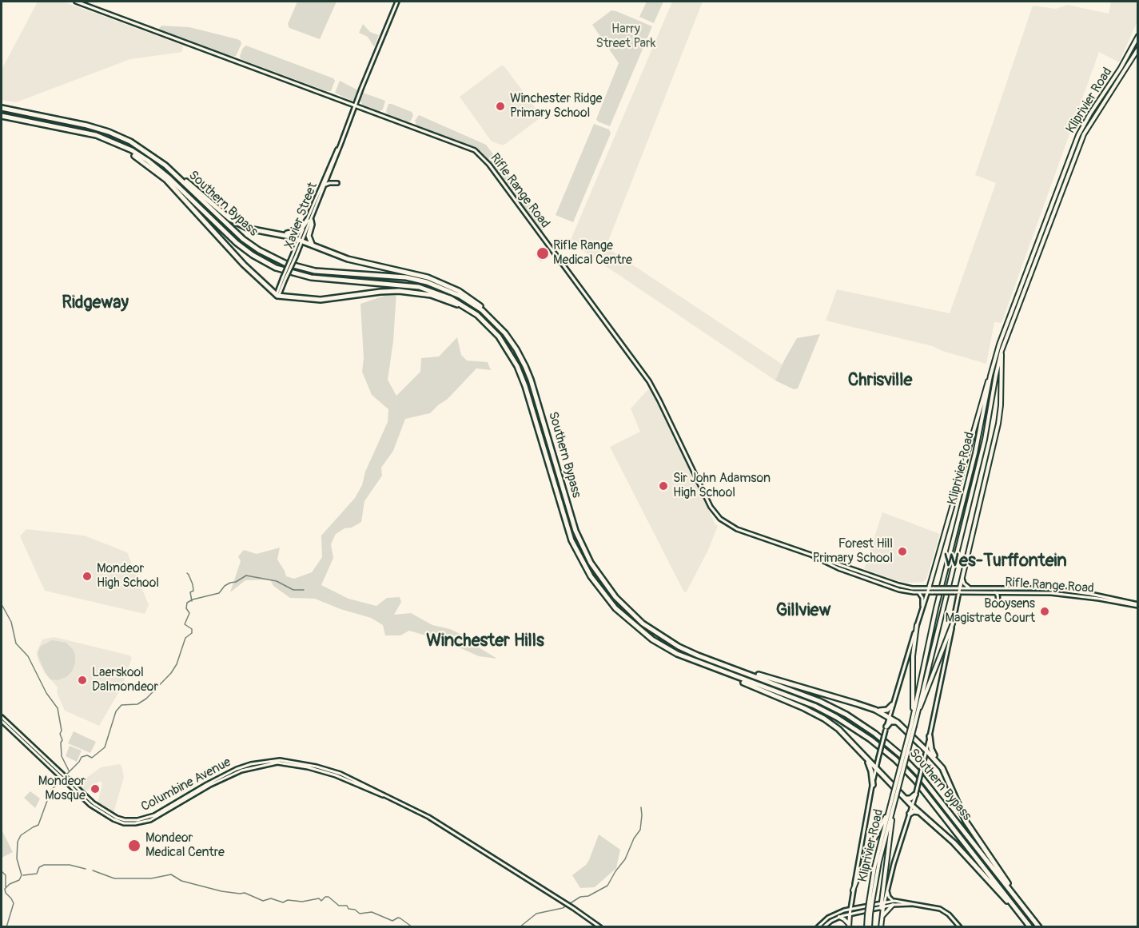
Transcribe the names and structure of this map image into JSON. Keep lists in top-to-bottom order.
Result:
{
  "streets": {
    "highway": ["Southern Bypass"],
    "main road": [
      "Kliprivier Road",
      "Rifle Range Road",
      "Xavier Street",
      "Columbine Avenue"
    ]
  },
  "crossings": [
    ["Rifle Range Road", "Xavier Street"]
  ],
  "districts": [
    "Ridgeway",
    "Chrisville",
    "Wes-Turffontein",
    "Gillview",
    "Winchester Hills"
  ],
  "parks": ["Harry Street Park"],
  "places": [
    "Winchester Ridge Primary School",
    "Rifle Range Medical Centre",
    "Sir John Adamson High School",
    "Forest Hill Primary School",
    "Mondeor High School",
    "Booysens Magistrate Court",
    "Laerskool Dalmondeor",
    "Mondeor Mosque",
    "Mondeor Medical Centre"
  ]
}
